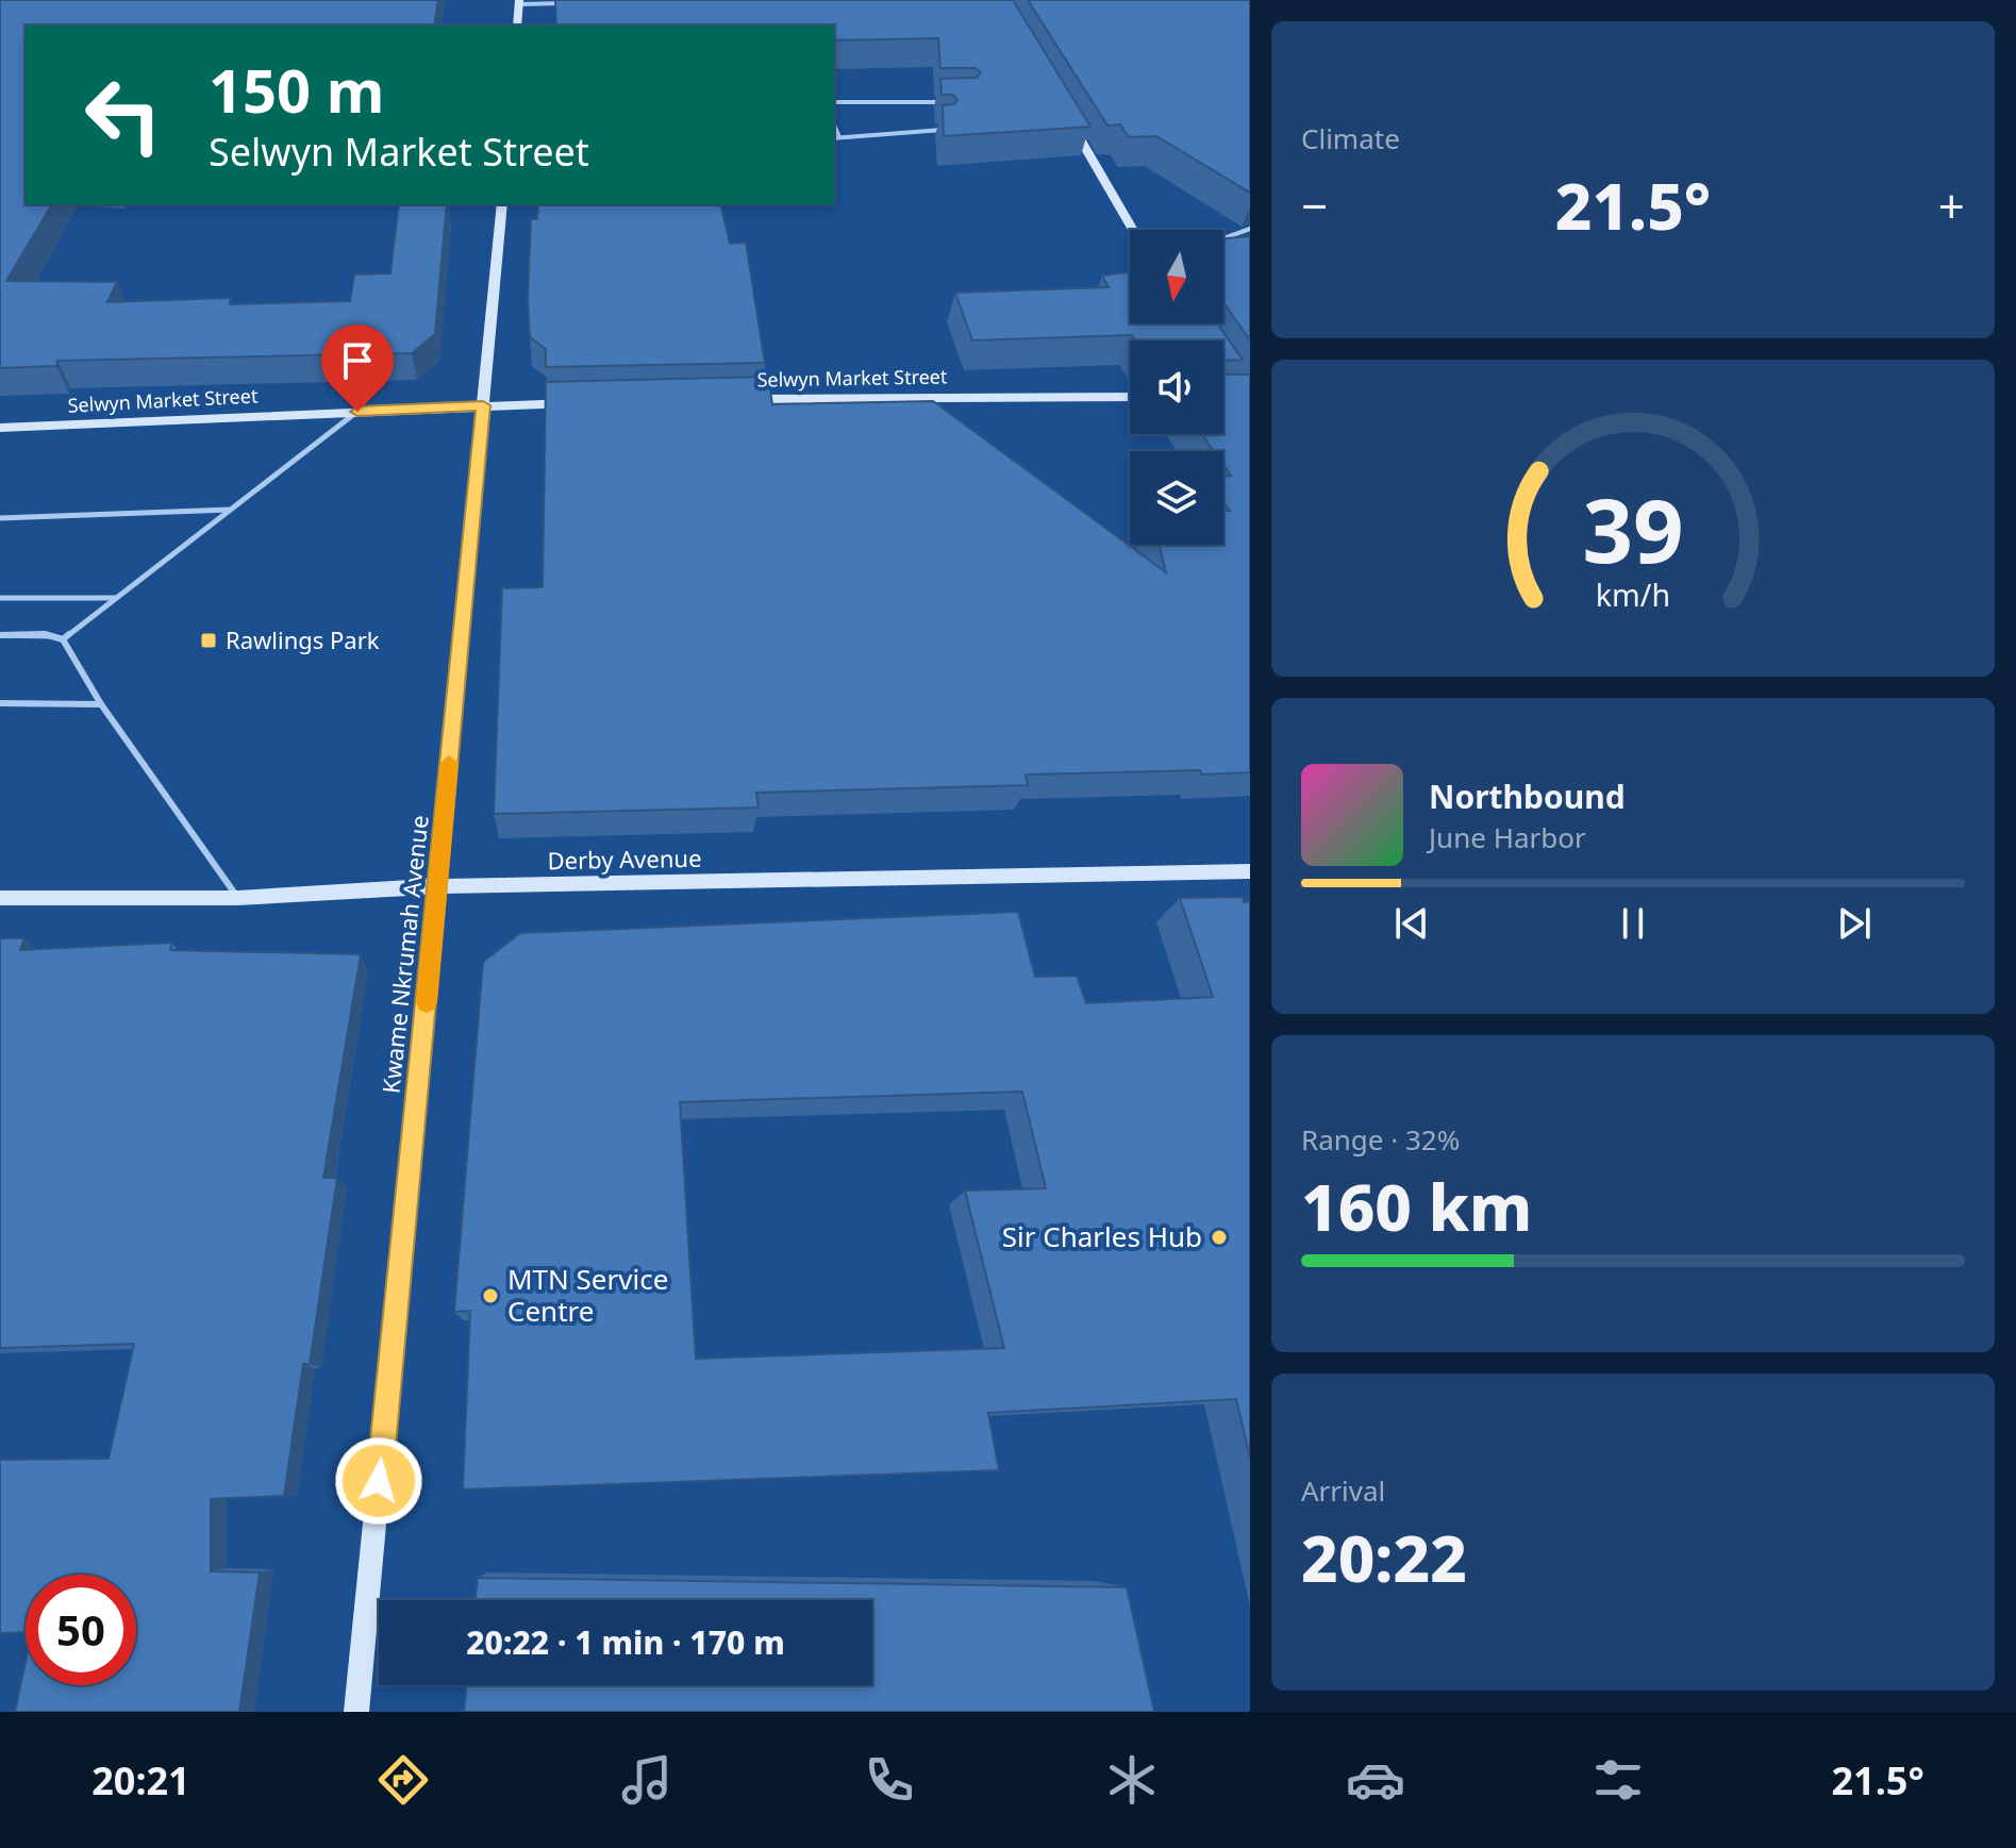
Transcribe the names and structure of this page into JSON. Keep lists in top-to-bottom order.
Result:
{
  "streets": {
    "main road": ["Selwyn Market Street", "Derby Avenue", "Kwame Nkrumah Avenue"]
  },
  "crossings": [
    ["Selwyn Market Street", "Kwame Nkrumah Avenue"],
    ["Derby Avenue", "Kwame Nkrumah Avenue"]
  ],
  "places": {
    "transit": ["Rawlings Park"],
    "other": ["Sir Charles Hub", "MTN Service Centre"]
  },
  "north": "bottom",
  "page": {
    "tile": [
      "Climate",
      ["Range · 32%", "160 km"],
      ["Arrival", "20:22"]
    ],
    "turn": ["150 m", "Selwyn Market Street"],
    "heat": ["−", "21.5°", "+"],
    "song": ["Northbound", "June Harbor"],
    "limit": "50",
    "trip": "20:22 · 1 min · 170 m",
    "tabs": ["20:21", "21.5°"],
    "gauge": ["39", "km/h"]
  }
}
